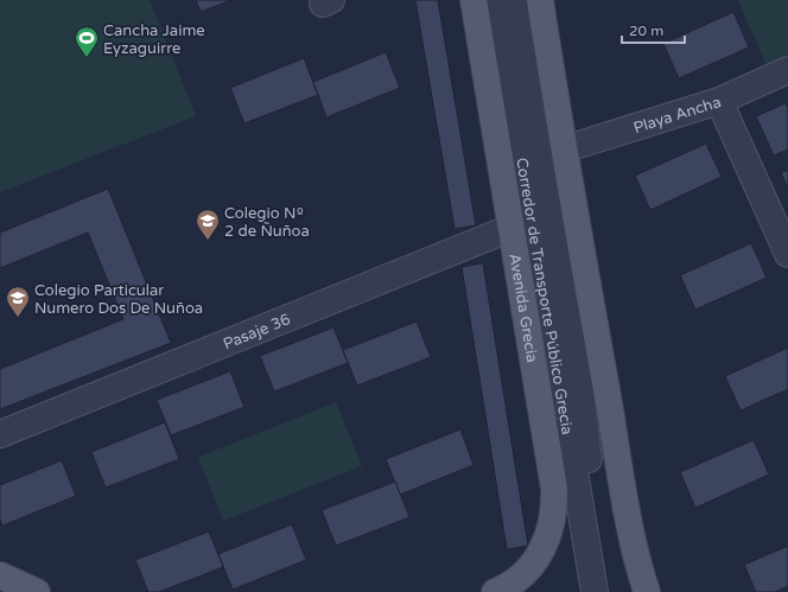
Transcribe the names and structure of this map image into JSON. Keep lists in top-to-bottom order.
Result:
{
  "streets": {
    "main road": ["Avenida Grecia"],
    "street": ["Playa Ancha", "Corredor de Transporte Público Grecia", "Pasaje 36"]
  },
  "crossings": [
    ["Avenida Grecia", "Pasaje 36"]
  ],
  "places": {
    "sports": ["Cancha Jaime Eyzaguirre"],
    "school or university": ["Colegio Nº 2 de Ñuñoa", "Colegio Particular Numero Dos De Nuñoa"]
  },
  "scale_bar": "20 m"
}
